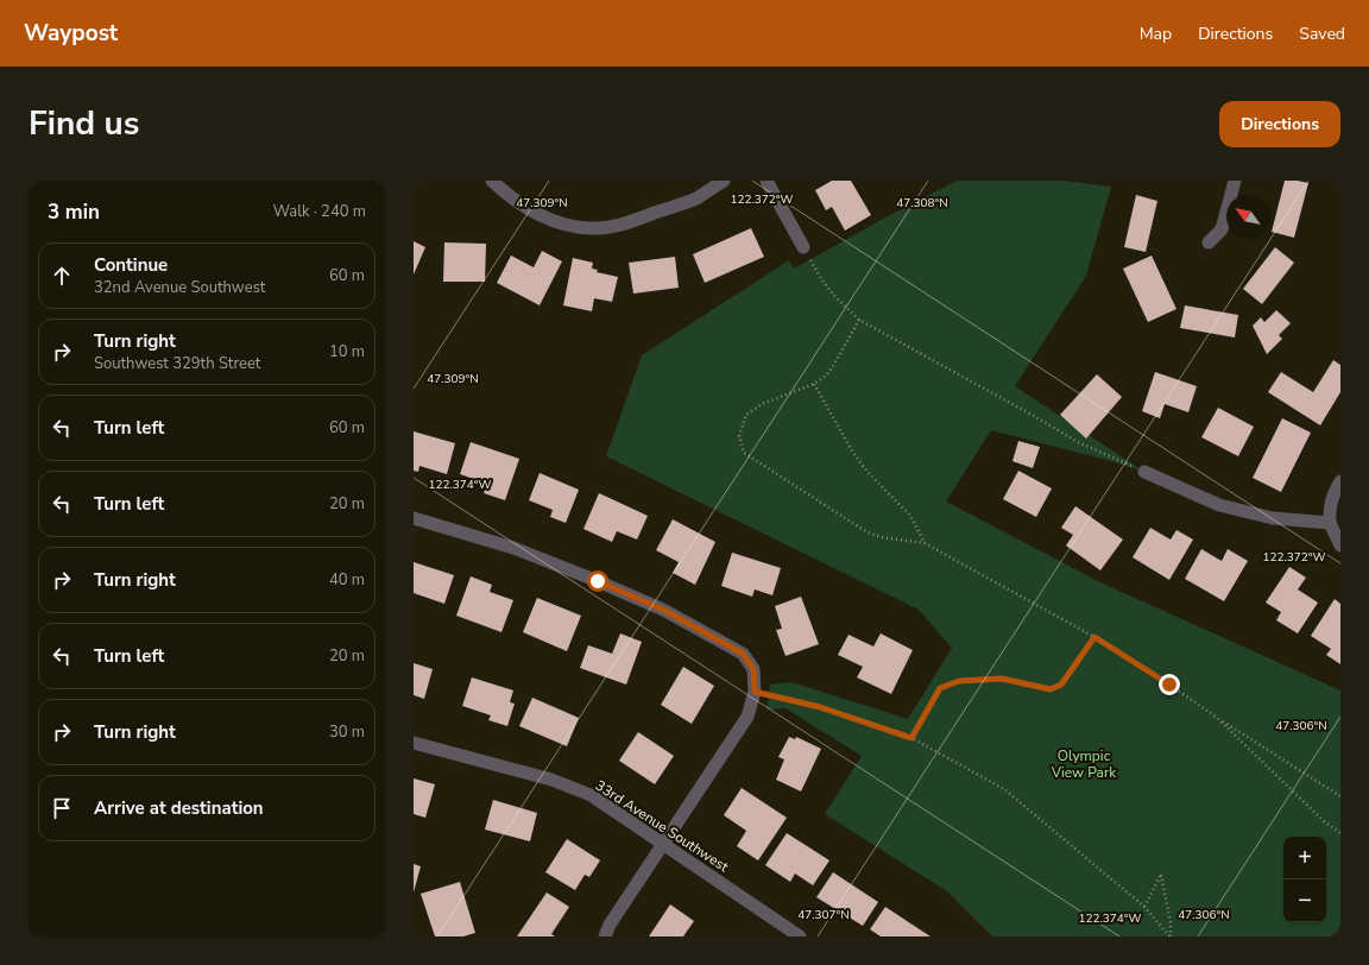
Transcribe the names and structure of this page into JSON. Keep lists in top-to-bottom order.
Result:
{
  "streets": {
    "street": ["33rd Avenue Southwest"]
  },
  "parks": ["Olympic View Park"],
  "north": "top left",
  "page": {
    "header": "Waypost",
    "nav": ["Map", "Directions", "Saved"],
    "title": "Find us",
    "buttons": "Directions",
    "heading": ["3 min", "Walk · 240 m"],
    "list": [
      ["Continue", "32nd Avenue Southwest", "60 m"],
      ["Turn right", "Southwest 329th Street", "10 m"],
      ["Turn left", "60 m"],
      ["Turn left", "20 m"],
      ["Turn right", "40 m"],
      ["Turn left", "20 m"],
      ["Turn right", "30 m"],
      "Arrive at destination"
    ],
    "map_buttons": ["+", "−"]
  },
  "coordinates": [
    "122.372°W",
    "47.309°N",
    "47.308°N",
    "122.374°W",
    "47.306°N",
    "47.307°N"
  ]
}
